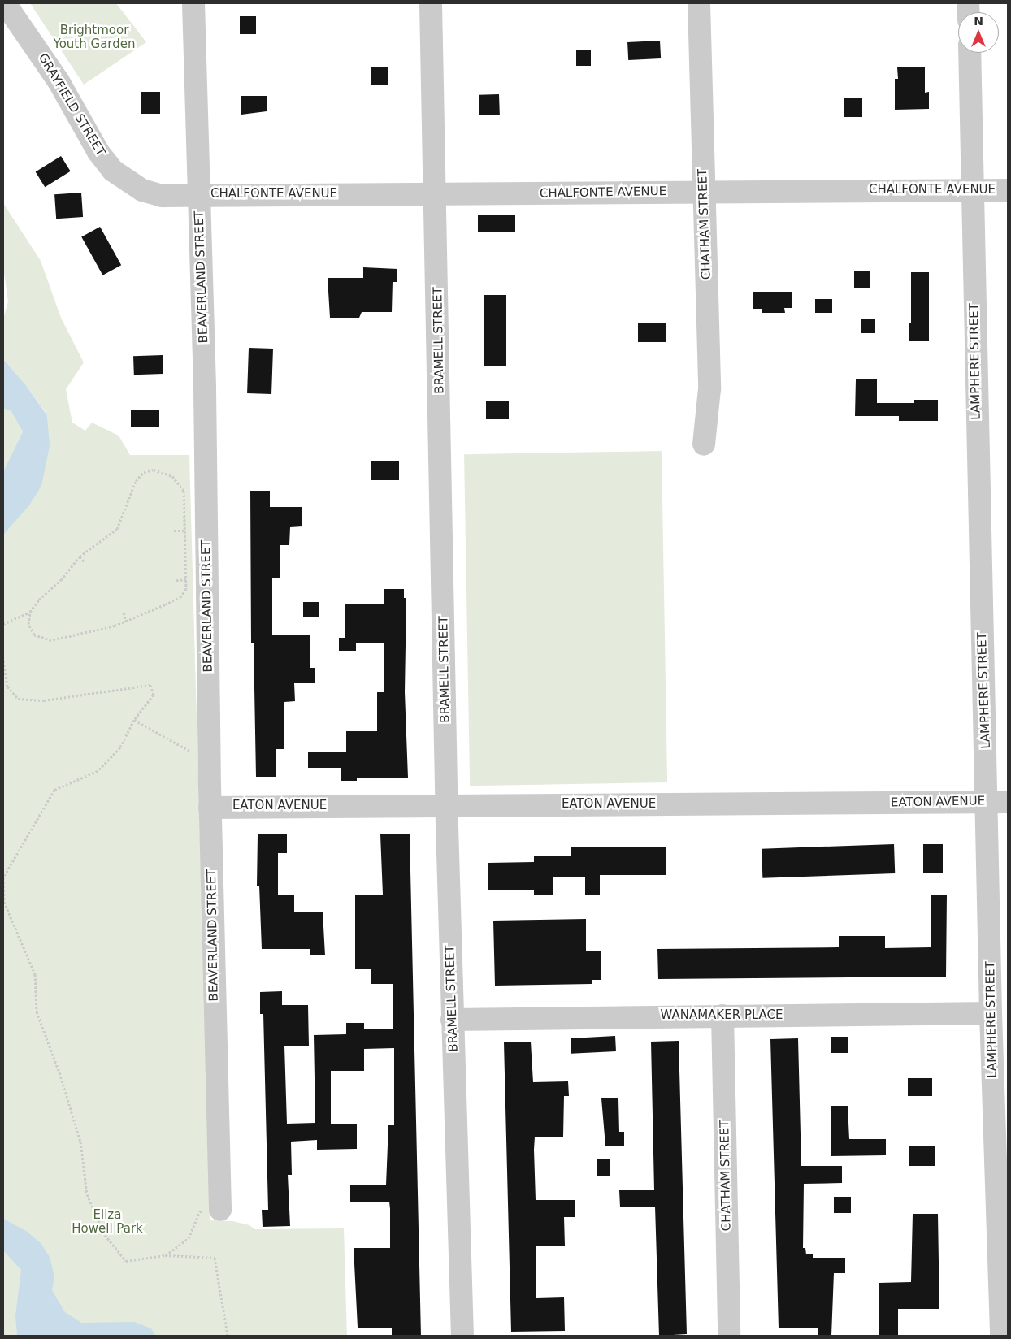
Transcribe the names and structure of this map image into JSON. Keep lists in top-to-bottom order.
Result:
{
  "streets": {
    "street": [
      "GRAYFIELD STREET",
      "CHALFONTE AVENUE",
      "CHATHAM STREET",
      "BEAVERLAND STREET",
      "BRAMELL STREET",
      "LAMPHERE STREET",
      "EATON AVENUE",
      "WANAMAKER PLACE"
    ]
  },
  "crossings": [
    ["GRAYFIELD STREET", "CHALFONTE AVENUE"],
    ["GRAYFIELD STREET", "BEAVERLAND STREET"],
    ["CHALFONTE AVENUE", "CHATHAM STREET"],
    ["CHALFONTE AVENUE", "BEAVERLAND STREET"],
    ["CHALFONTE AVENUE", "BRAMELL STREET"],
    ["CHALFONTE AVENUE", "LAMPHERE STREET"],
    ["CHATHAM STREET", "WANAMAKER PLACE"],
    ["BEAVERLAND STREET", "EATON AVENUE"],
    ["BRAMELL STREET", "EATON AVENUE"],
    ["BRAMELL STREET", "WANAMAKER PLACE"],
    ["LAMPHERE STREET", "EATON AVENUE"],
    ["LAMPHERE STREET", "WANAMAKER PLACE"]
  ],
  "parks": ["Brightmoor Youth Garden", "Eliza Howell Park"],
  "north": "top"
}
